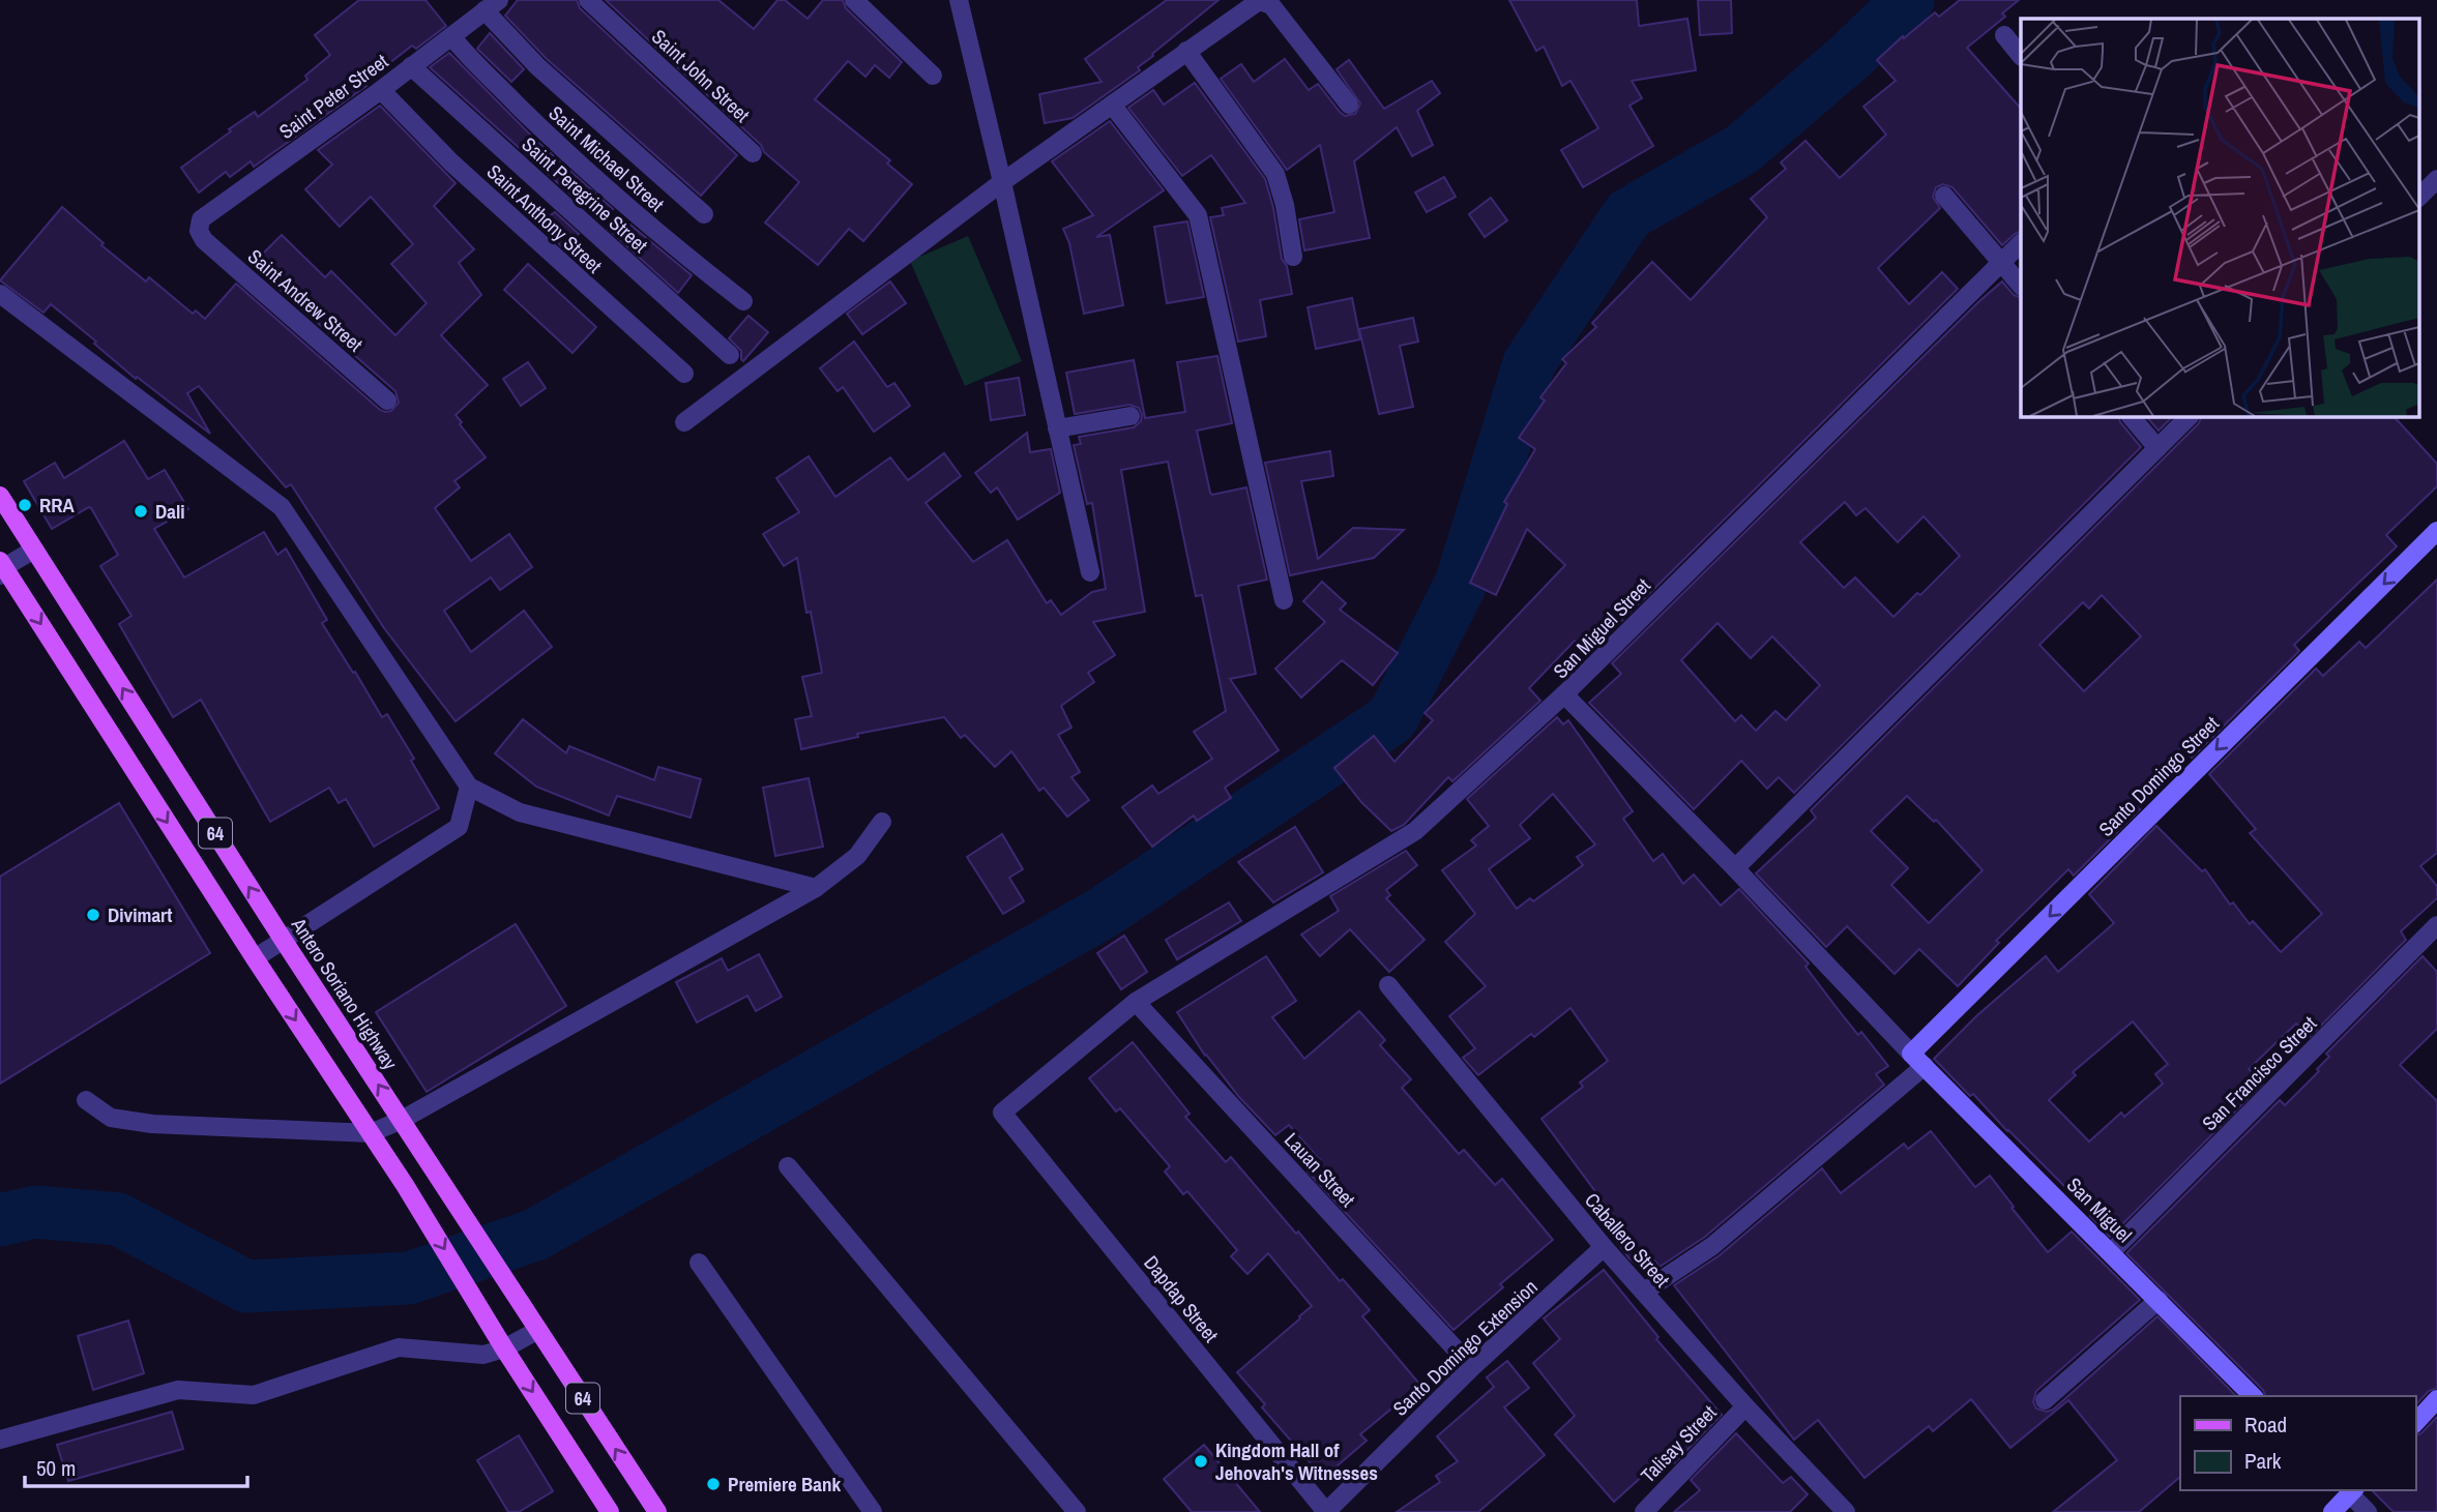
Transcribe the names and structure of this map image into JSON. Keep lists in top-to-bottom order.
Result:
{
  "streets": {
    "main road": [
      "Santo Domingo Street",
      "64",
      "Antero Soriano Highway",
      "San Miguel"
    ],
    "street": [
      "Saint John Street",
      "Saint Peter Street",
      "Saint Michael Street",
      "Saint Peregrine Street",
      "Saint Anthony Street",
      "Saint Andrew Street",
      "San Miguel Street",
      "San Francisco Street",
      "Lauan Street",
      "Caballero Street",
      "Dapdap Street",
      "Santo Domingo Extension",
      "Talisay Street"
    ]
  },
  "crossings": [
    ["Saint Peter Street", "Saint Michael Street"],
    ["Saint Peter Street", "Saint Peregrine Street"],
    ["Saint Peter Street", "Saint Anthony Street"],
    ["Saint Peter Street", "Saint Andrew Street"],
    ["San Miguel Street", "Santo Domingo Street"],
    ["San Miguel Street", "San Miguel"],
    ["Santo Domingo Street", "San Miguel"],
    ["San Francisco Street", "San Miguel"],
    ["Lauan Street", "Dapdap Street"],
    ["Lauan Street", "Santo Domingo Extension"],
    ["Caballero Street", "Santo Domingo Extension"],
    ["Caballero Street", "Talisay Street"],
    ["Dapdap Street", "Santo Domingo Extension"]
  ],
  "one_way": ["Santo Domingo Street"],
  "places": [
    "RRA",
    "Dali",
    "Divimart",
    "Kingdom Hall of Jehovah's Witnesses",
    "Premiere Bank"
  ],
  "legend": ["Road", "Park"],
  "scale_bar": "50 m"
}
